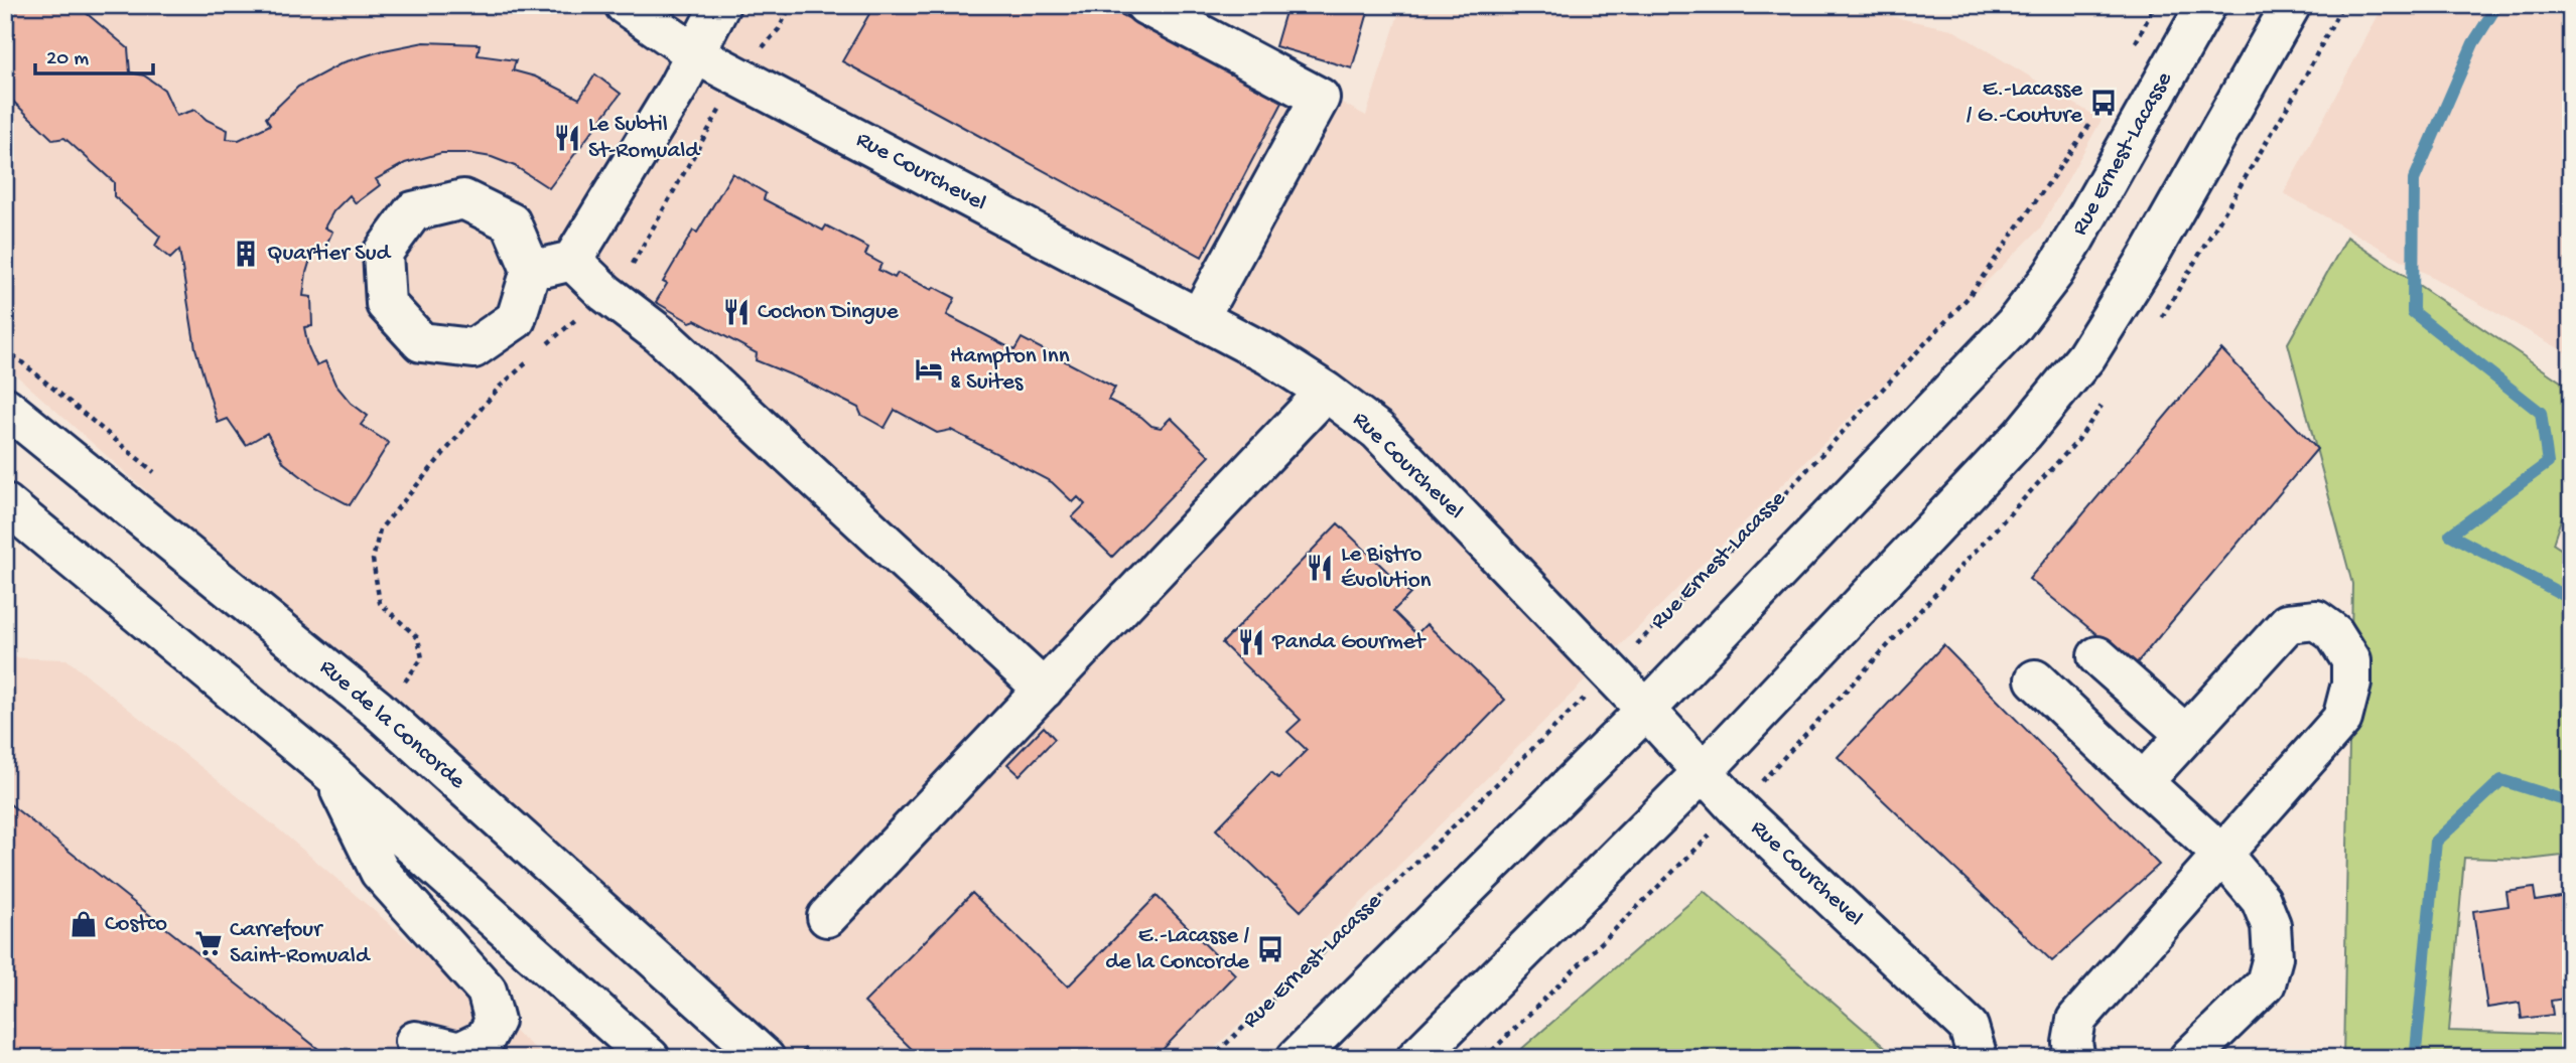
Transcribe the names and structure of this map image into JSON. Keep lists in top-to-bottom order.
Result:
{
  "streets": {
    "street": ["Rue Ernest-Lacasse", "Rue Courchevel", "Rue de la Concorde"]
  },
  "crossings": [
    ["Rue Ernest-Lacasse", "Rue Courchevel"]
  ],
  "places": {
    "bus stop": ["E.-Lacasse / G.-Couture", "E.-Lacasse / de la Concorde"],
    "restaurant": [
      "Le Subtil St-Romuald",
      "Cochon Dingue",
      "Le Bistro Évolution",
      "Panda Gourmet"
    ],
    "building": ["Quartier Sud"],
    "hotel": ["Hampton Inn & Suites"],
    "shop": ["Costco"],
    "supermarket": ["Carrefour Saint-Romuald"]
  },
  "scale_bar": "20 m"
}
